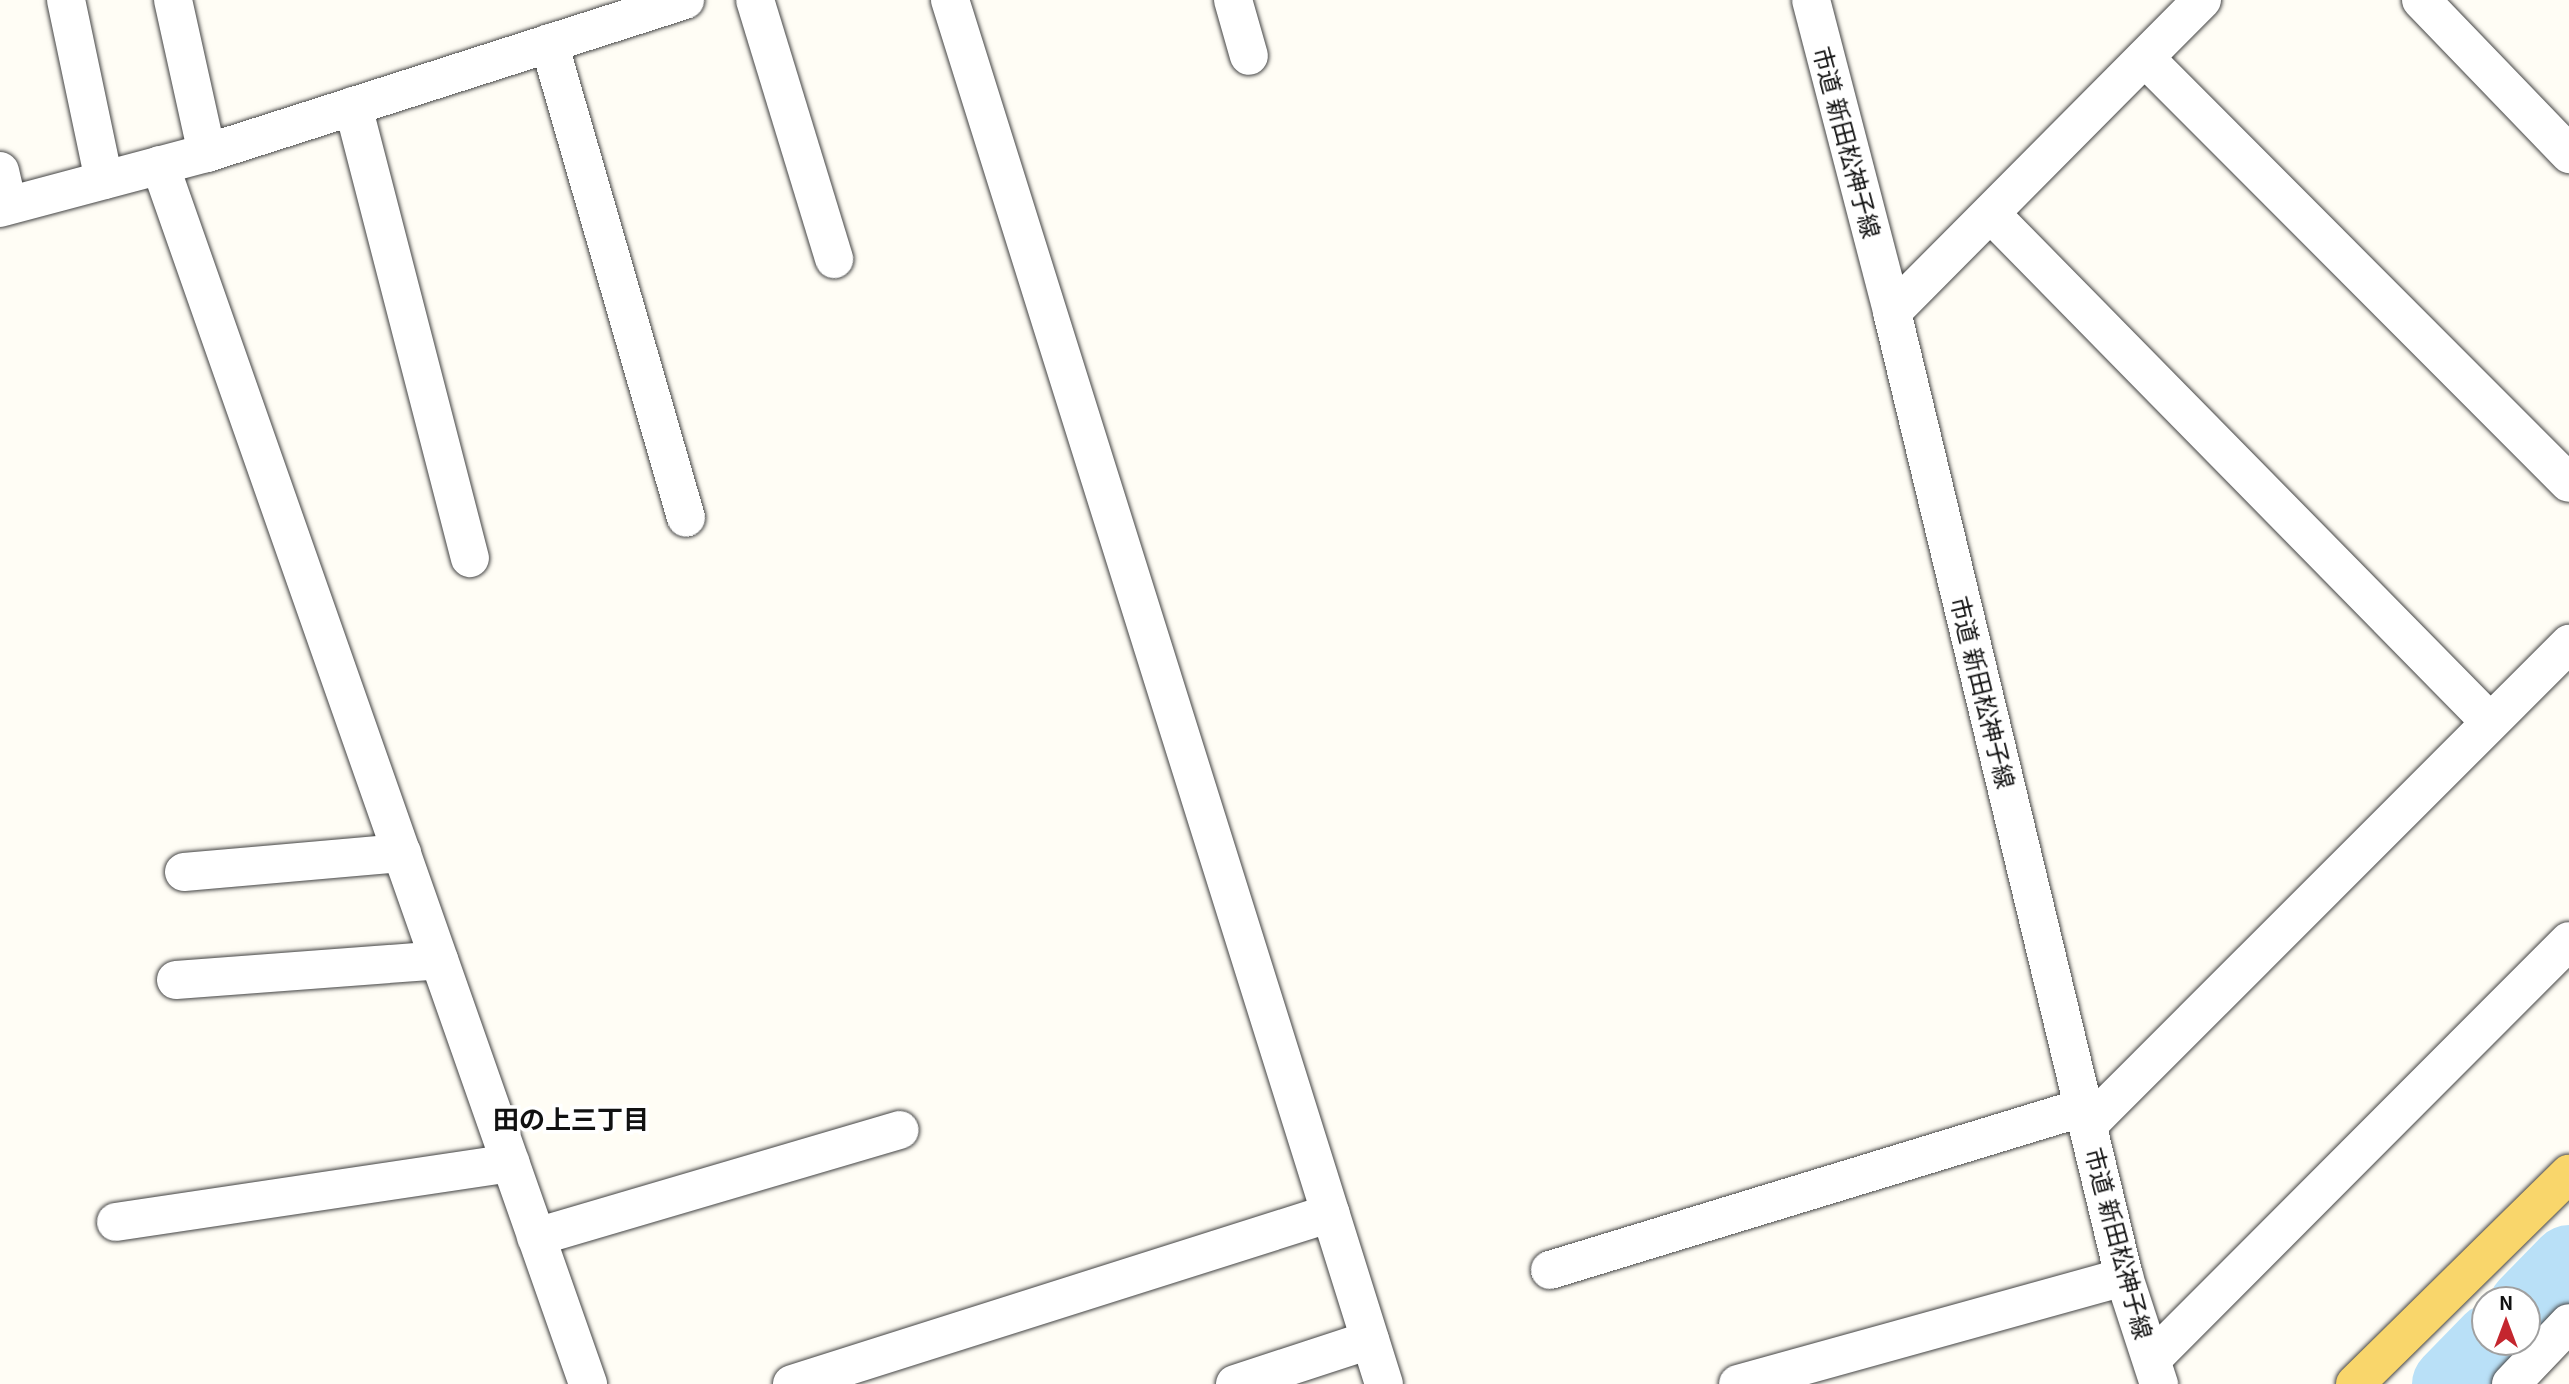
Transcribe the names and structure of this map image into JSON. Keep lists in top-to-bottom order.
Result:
{
  "streets": {
    "street": ["市道 新田松神子線"]
  },
  "districts": ["田の上三丁目"],
  "north": "top"
}
